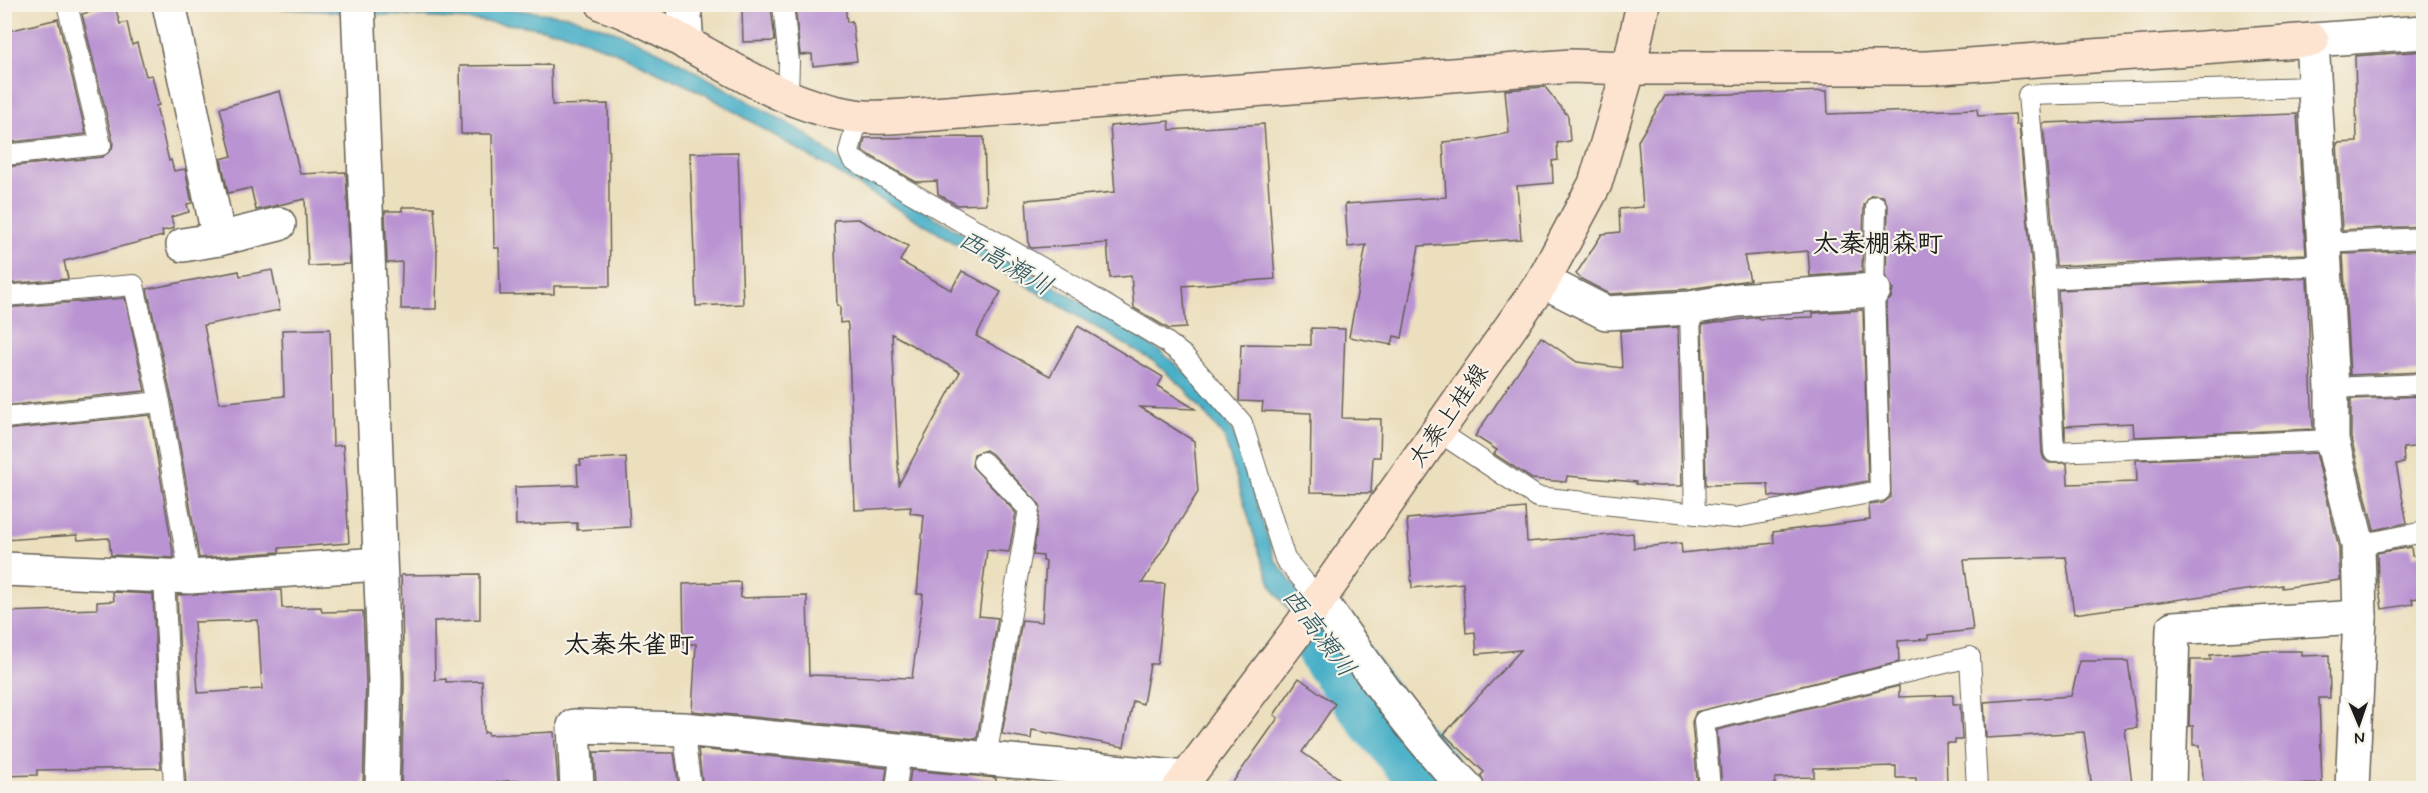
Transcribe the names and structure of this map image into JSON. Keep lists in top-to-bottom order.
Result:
{
  "streets": {
    "street": ["太秦上桂線"]
  },
  "districts": ["太秦棚森町", "太秦朱雀町"],
  "water": ["西高瀬川"],
  "north": "bottom"
}
